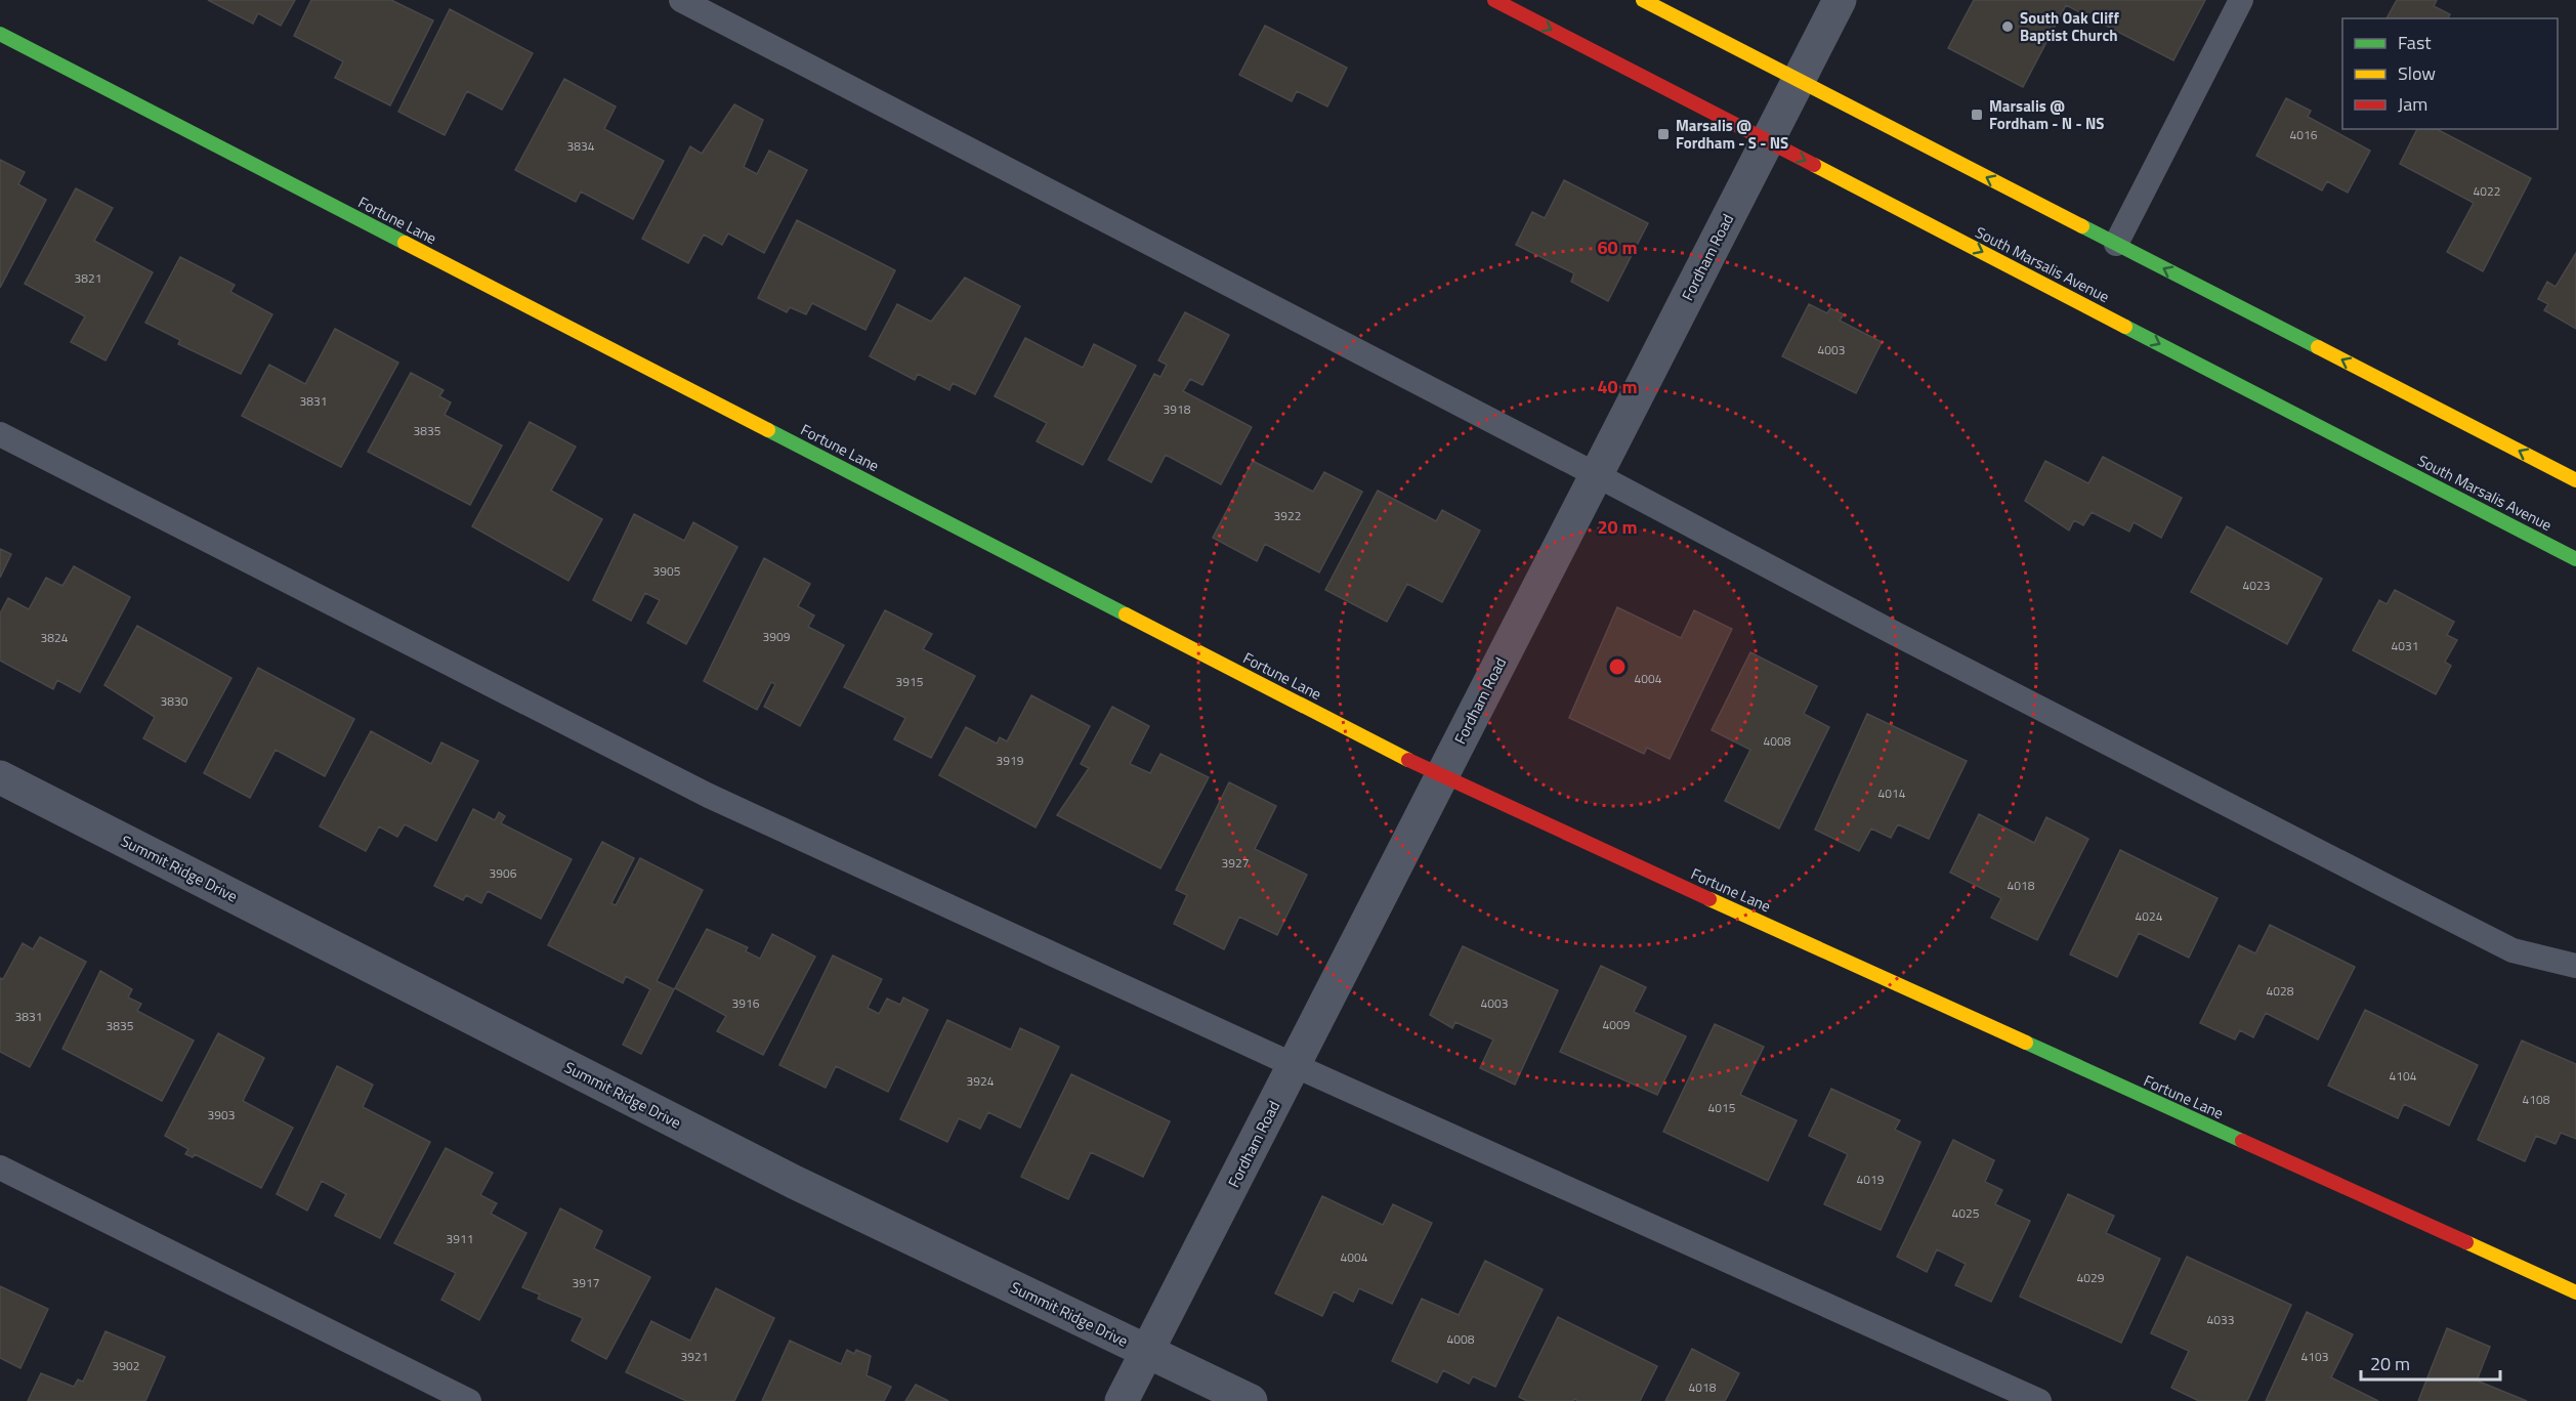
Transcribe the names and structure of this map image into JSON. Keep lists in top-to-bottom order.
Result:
{
  "streets": {
    "street": [
      "Fortune Lane",
      "Fordham Road",
      "South Marsalis Avenue",
      "Summit Ridge Drive"
    ]
  },
  "crossings": [
    ["Fortune Lane", "Fordham Road"],
    ["Fordham Road", "South Marsalis Avenue"],
    ["Fordham Road", "Summit Ridge Drive"]
  ],
  "places": {
    "other": ["South Oak Cliff Baptist Church"],
    "transit": ["Marsalis @ Fordham - N - NS", "Marsalis @ Fordham - S - NS"]
  },
  "house_numbers": [
    "4016",
    "3834",
    "4022",
    "3821",
    "4003",
    "3831",
    "3918",
    "3835",
    "3922",
    "3905",
    "4023",
    "3909",
    "3824",
    "4031",
    "4004",
    "3915",
    "3830",
    "4008",
    "3919",
    "4014",
    "3927",
    "3906",
    "4018",
    "4024",
    "4028",
    "3916",
    "4003",
    "3831",
    "4009",
    "3835",
    "4104",
    "3924",
    "4108",
    "4015",
    "3903",
    "4019",
    "4025",
    "3911",
    "4004",
    "4029",
    "3917",
    "4033",
    "4008",
    "3921",
    "4103",
    "3902",
    "4018"
  ],
  "legend": ["Fast", "Slow", "Jam"],
  "scale_bar": "20 m",
  "rings": ["60 m", "40 m", "20 m"]
}
